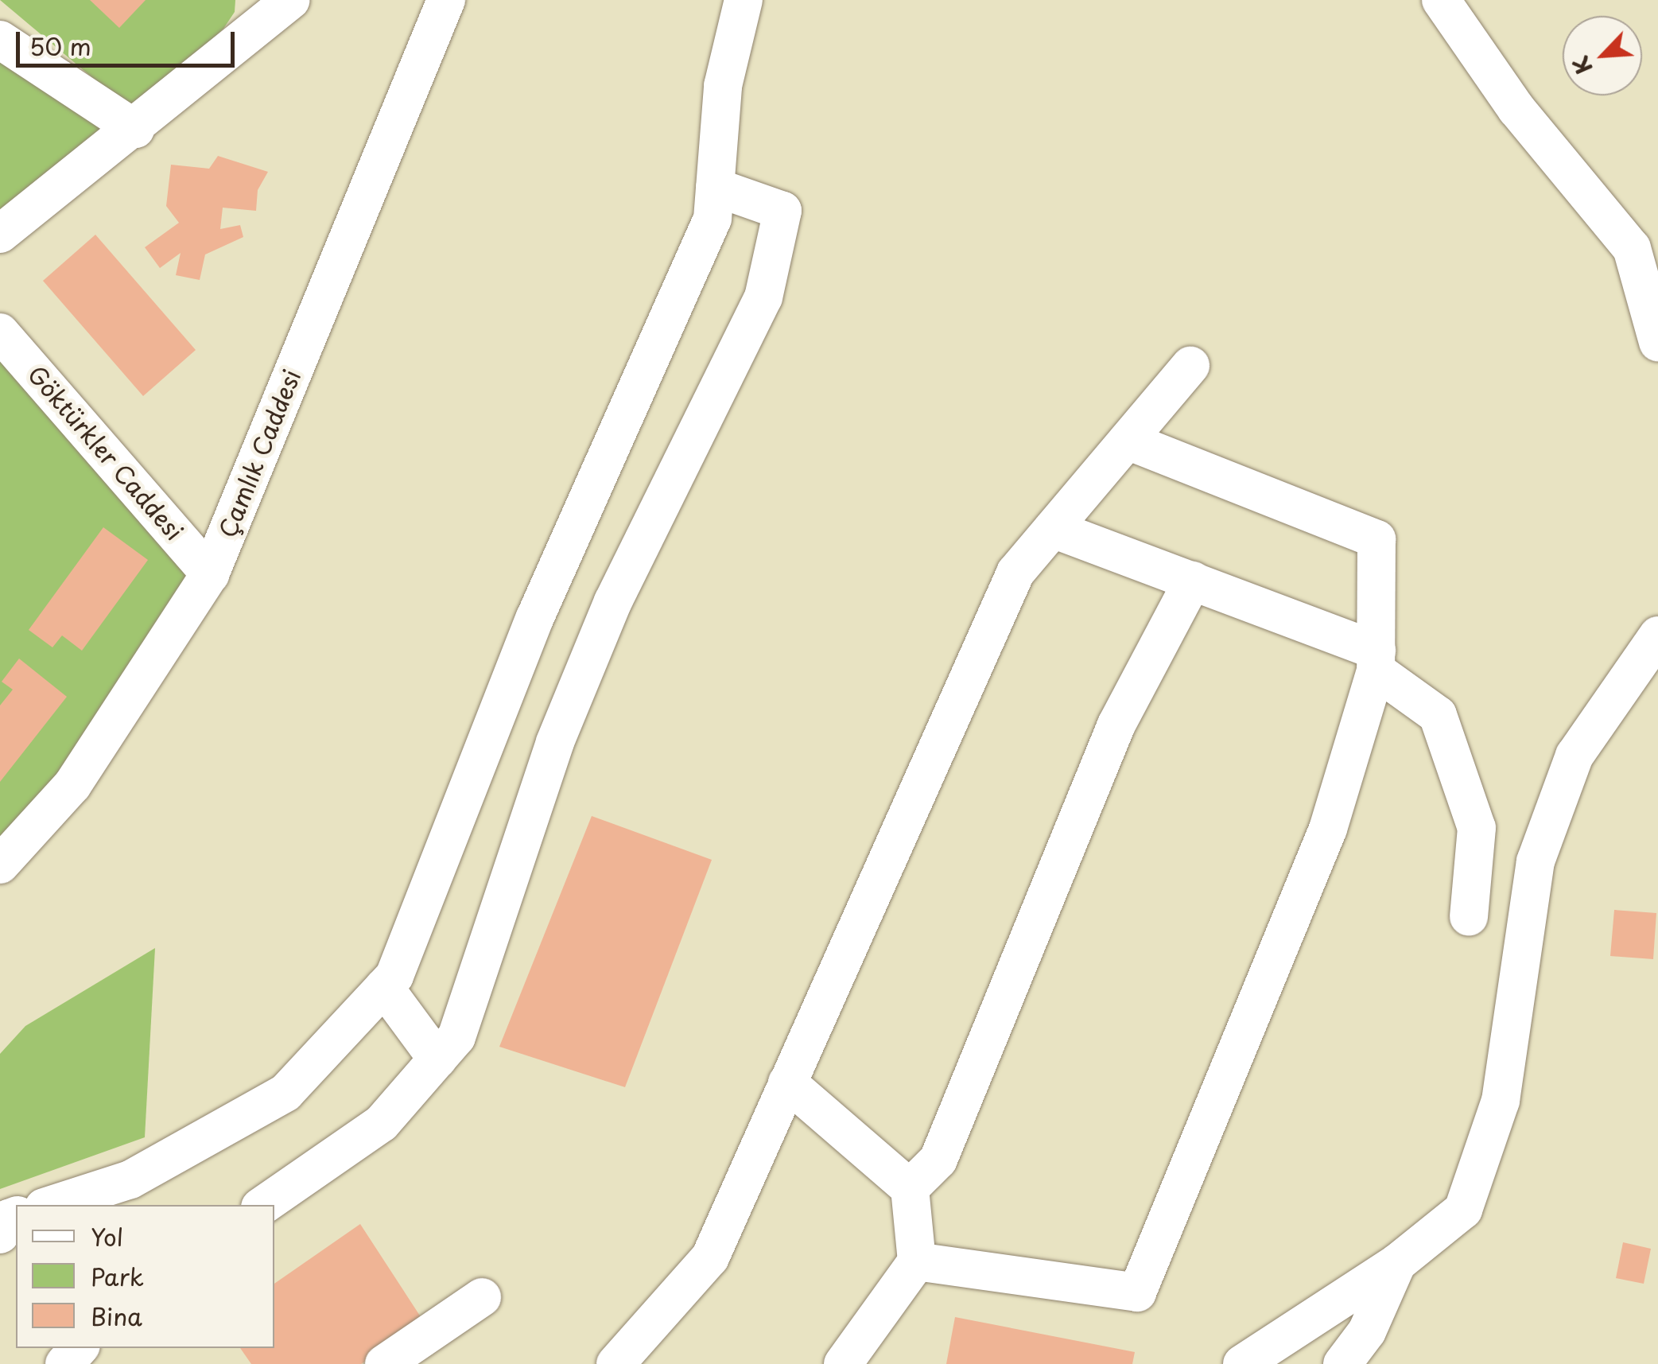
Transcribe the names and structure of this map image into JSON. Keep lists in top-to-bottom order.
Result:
{
  "streets": {
    "street": ["Göktürkler Caddesi", "Çamlık Caddesi"]
  },
  "crossings": [
    ["Göktürkler Caddesi", "Çamlık Caddesi"]
  ],
  "legend": ["Yol", "Park", "Bina"],
  "scale_bar": "50 m",
  "north": "bottom left"
}
